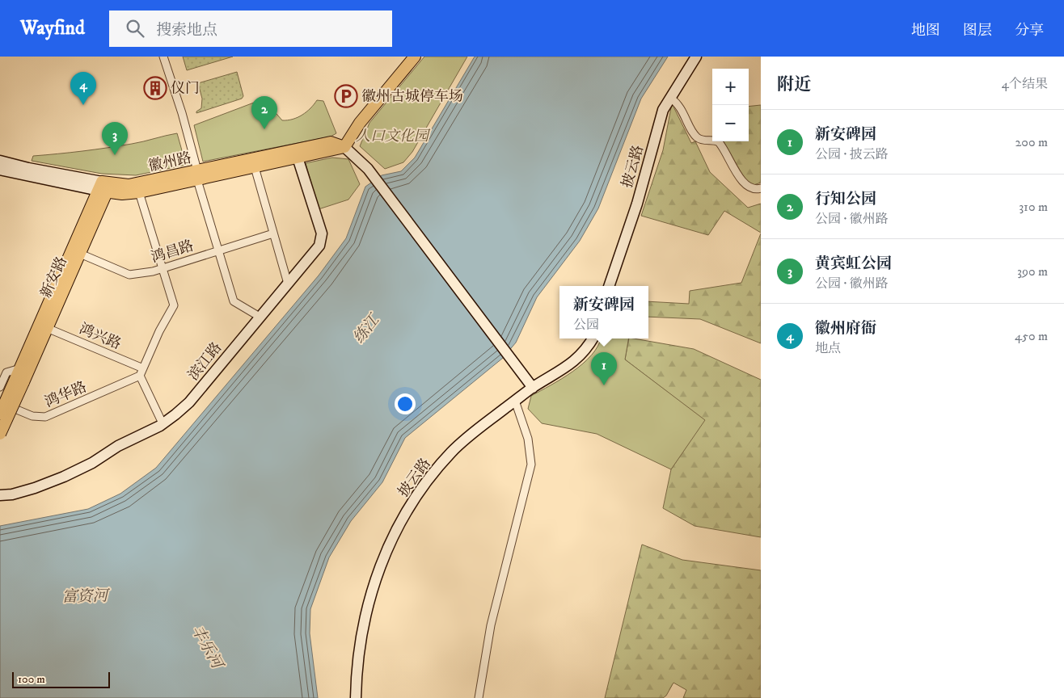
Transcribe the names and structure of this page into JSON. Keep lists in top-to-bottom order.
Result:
{
  "streets": {
    "main road": ["徽州路", "新安路"],
    "street": [
      "披云路",
      "鸿昌路",
      "鸿兴路",
      "滨江路",
      "鸿华路"
    ]
  },
  "crossings": [
    ["徽州路", "新安路"],
    ["徽州路", "滨江路"],
    ["鸿昌路", "新安路"],
    ["新安路", "鸿兴路"]
  ],
  "water": ["练江", "富资河", "丰乐河"],
  "parks": ["人口文化园"],
  "places": {
    "building": ["仪门"],
    "parking": ["徽州古城停车场"]
  },
  "scale_bar": "100 m",
  "page": {
    "header": "Wayfind",
    "search": "搜索地点",
    "nav": ["地图", "图层", "分享"],
    "heading": ["附近", "4个结果"],
    "map_buttons": ["+", "−"],
    "pins": [
      "4",
      "2",
      "3",
      "1"
    ],
    "list": [
      {
        "mark": "1",
        "name": "新安碑园",
        "note": "公园 · 披云路",
        "value": "200 m"
      },
      {
        "mark": "2",
        "name": "行知公园",
        "note": "公园 · 徽州路",
        "value": "310 m"
      },
      {
        "mark": "3",
        "name": "黄宾虹公园",
        "note": "公园 · 徽州路",
        "value": "390 m"
      },
      {
        "mark": "4",
        "name": "徽州府衙",
        "note": "地点",
        "value": "450 m"
      }
    ],
    "popup": ["新安碑园", "公园"],
    "scale": "100 m"
  }
}
